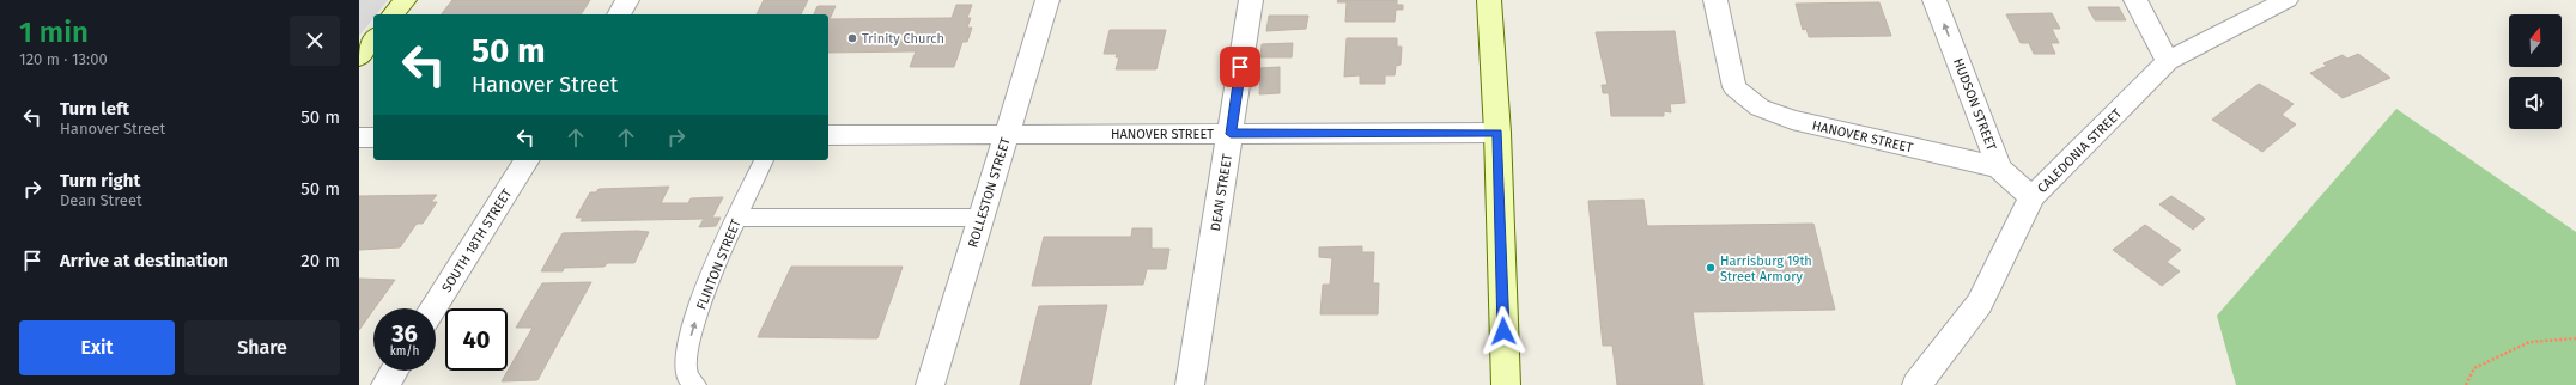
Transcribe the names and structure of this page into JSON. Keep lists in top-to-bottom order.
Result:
{
  "streets": {
    "street": [
      "HUDSON STREET",
      "HANOVER STREET",
      "CALEDONIA STREET",
      "ROLLESTON STREET",
      "DEAN STREET",
      "SOUTH 18TH STREET"
    ],
    "lane": ["FLINTON STREET"]
  },
  "crossings": [
    ["HUDSON STREET", "HANOVER STREET"],
    ["HUDSON STREET", "CALEDONIA STREET"],
    ["HANOVER STREET", "ROLLESTON STREET"],
    ["HANOVER STREET", "DEAN STREET"]
  ],
  "one_way": ["FLINTON STREET"],
  "places": ["Trinity Church", "Harrisburg 19th Street Armory"],
  "north": "top",
  "page": {
    "heading": ["1 min", "120 m · 13:00"],
    "turn": ["50 m", "Hanover Street"],
    "list": [
      {
        "name": "Turn left",
        "note": "Hanover Street",
        "value": "50 m"
      },
      {
        "name": "Turn right",
        "note": "Dean Street",
        "value": "50 m"
      },
      {
        "name": "Arrive at destination",
        "value": "20 m"
      }
    ],
    "speed": "36 km/h",
    "limit": "40",
    "buttons": ["Exit", "Share"]
  }
}
